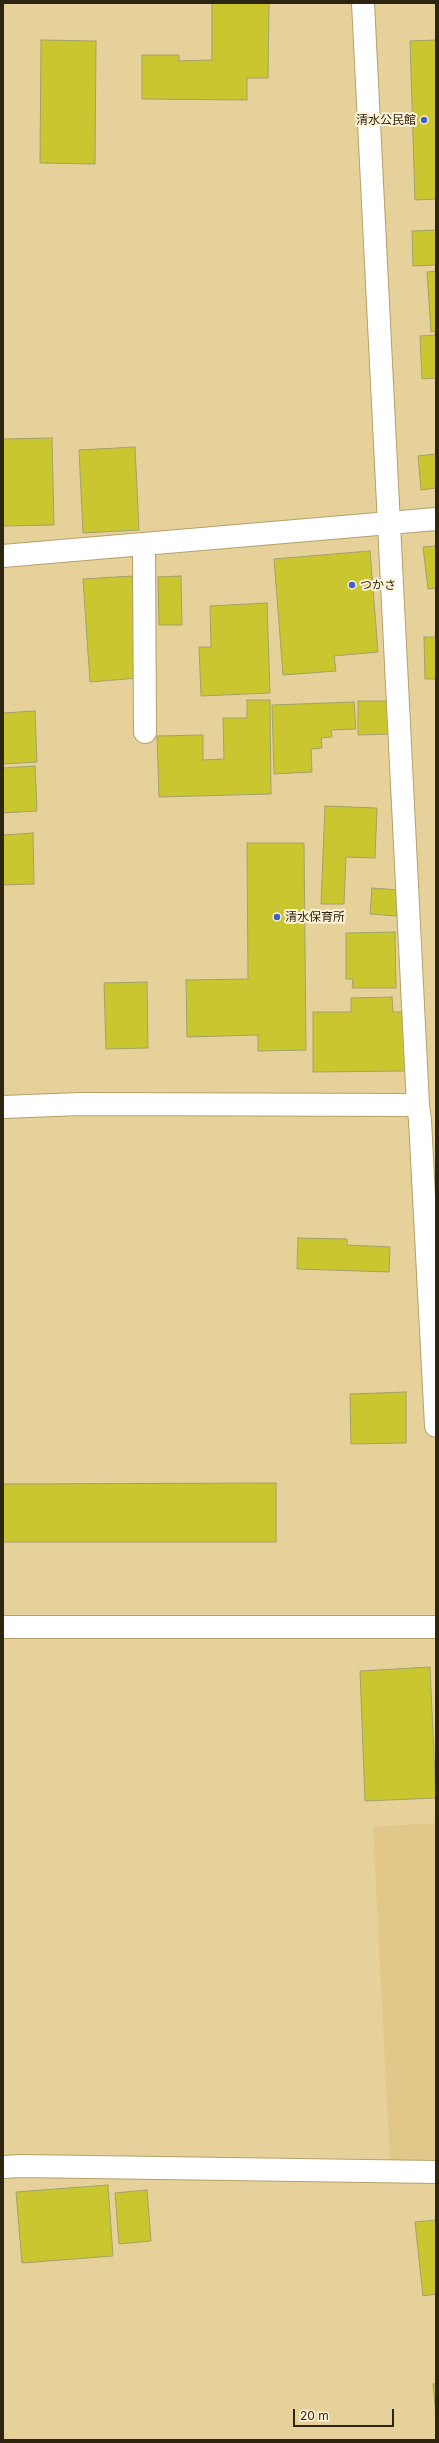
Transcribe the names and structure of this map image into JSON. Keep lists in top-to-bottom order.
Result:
{
  "places": ["清水公民館", "つかさ", "清水保育所"],
  "scale_bar": "20 m"
}
